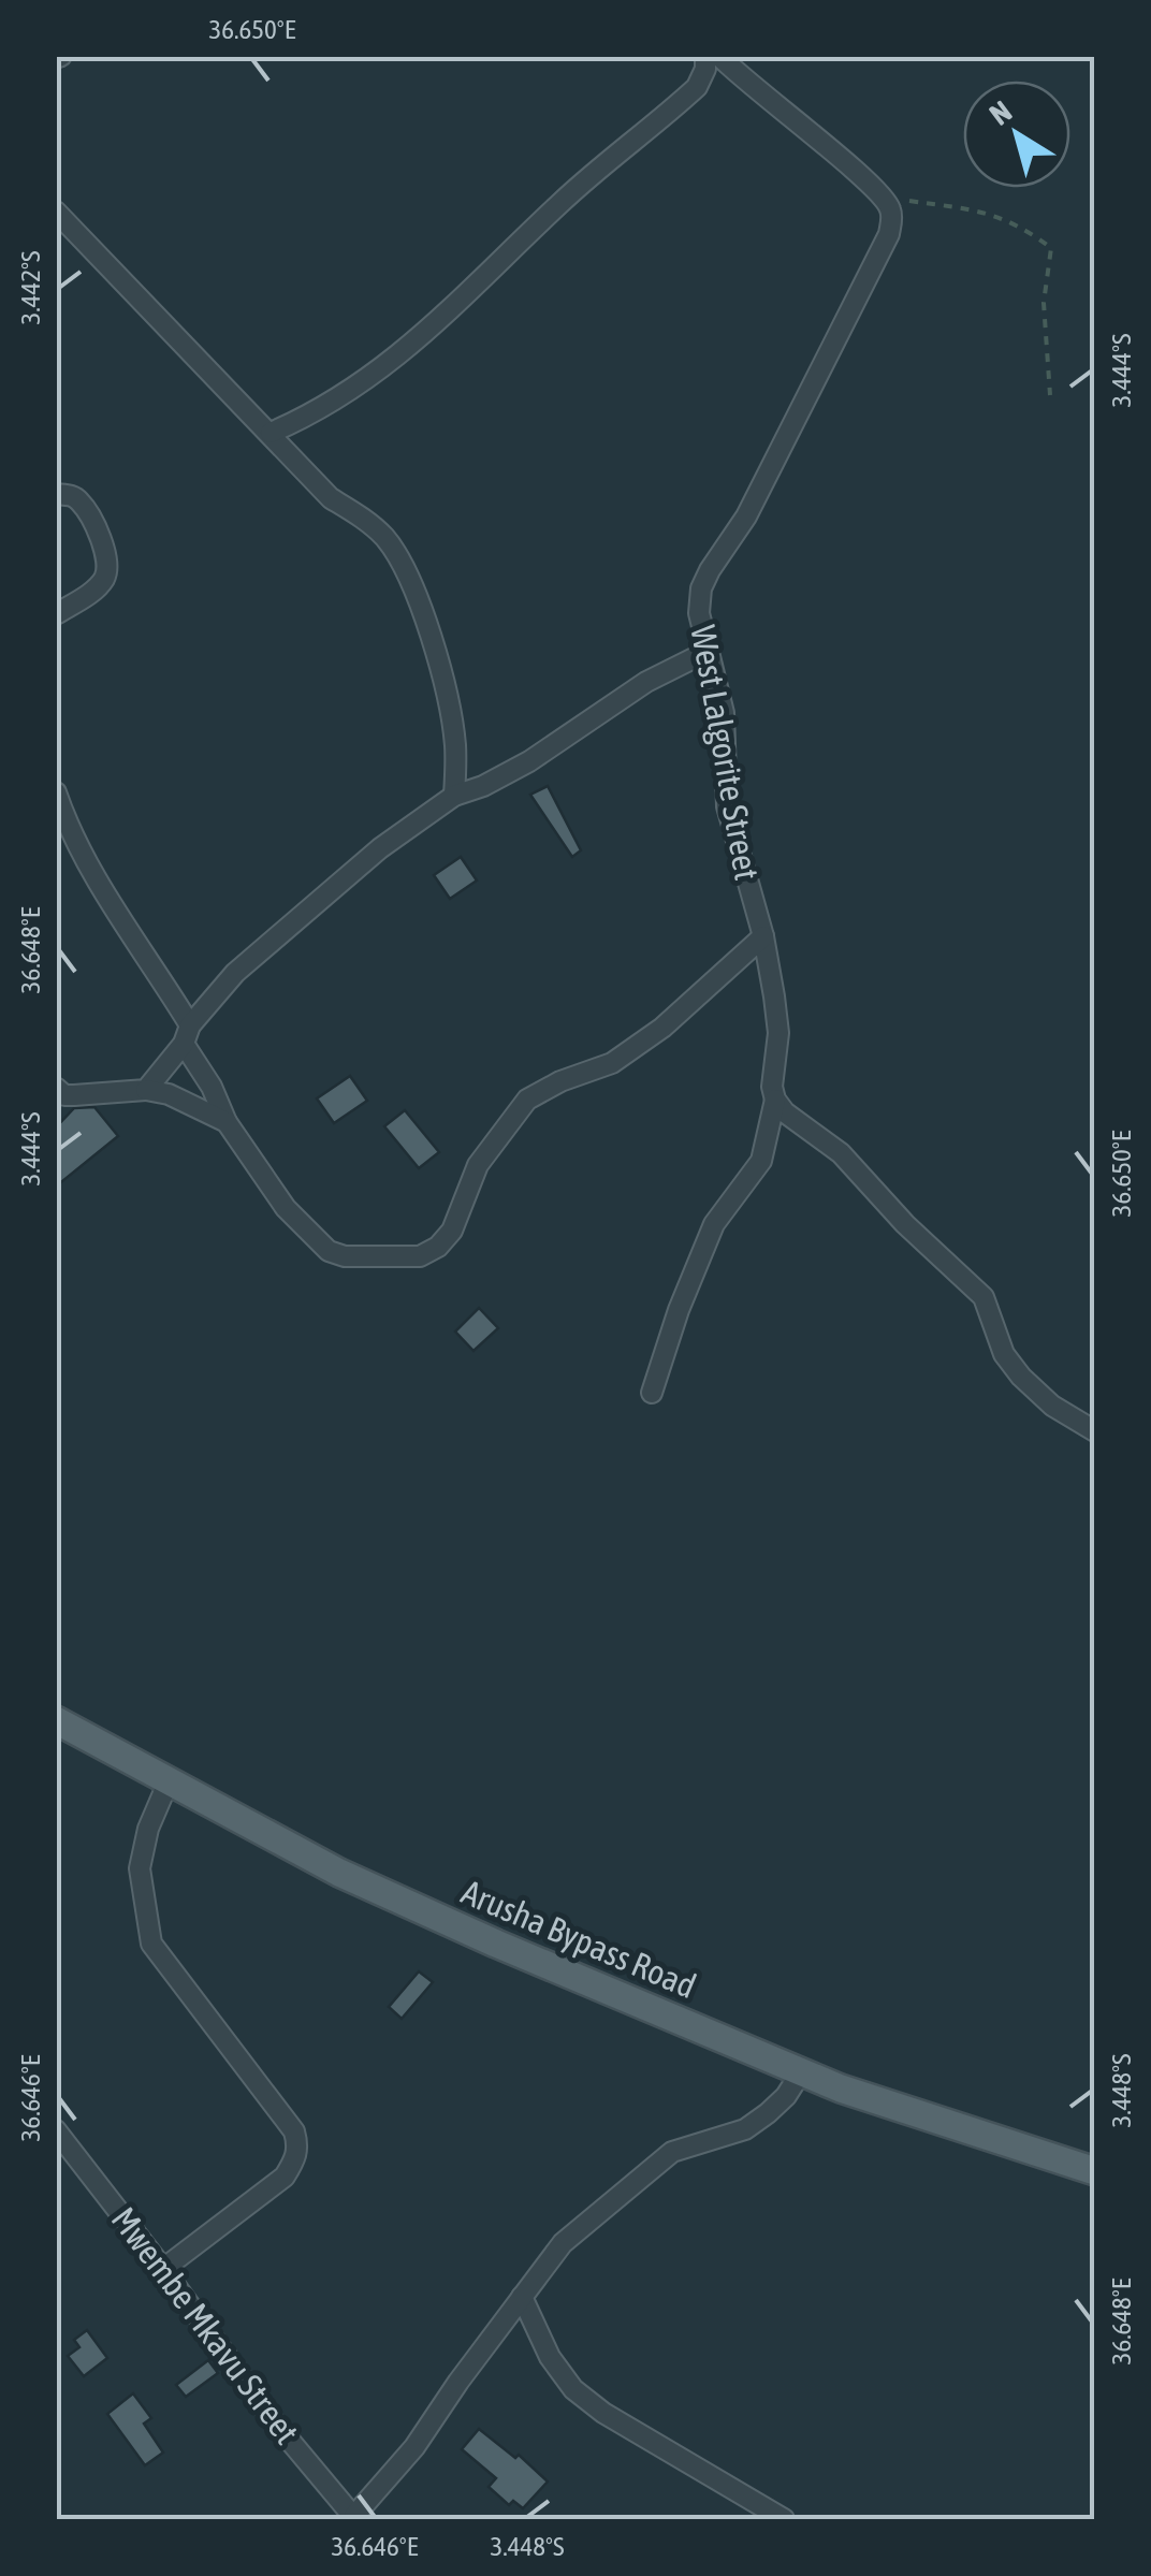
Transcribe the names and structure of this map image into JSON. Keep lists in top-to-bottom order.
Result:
{
  "streets": {
    "main road": ["Arusha Bypass Road"],
    "street": ["West Lalgorite Street", "Mwembe Mkavu Street"]
  },
  "north": "top left",
  "coordinates": [
    "36.650°E",
    "3.442°S",
    "3.444°S",
    "36.648°E",
    "3.448°S",
    "36.646°E"
  ]
}
